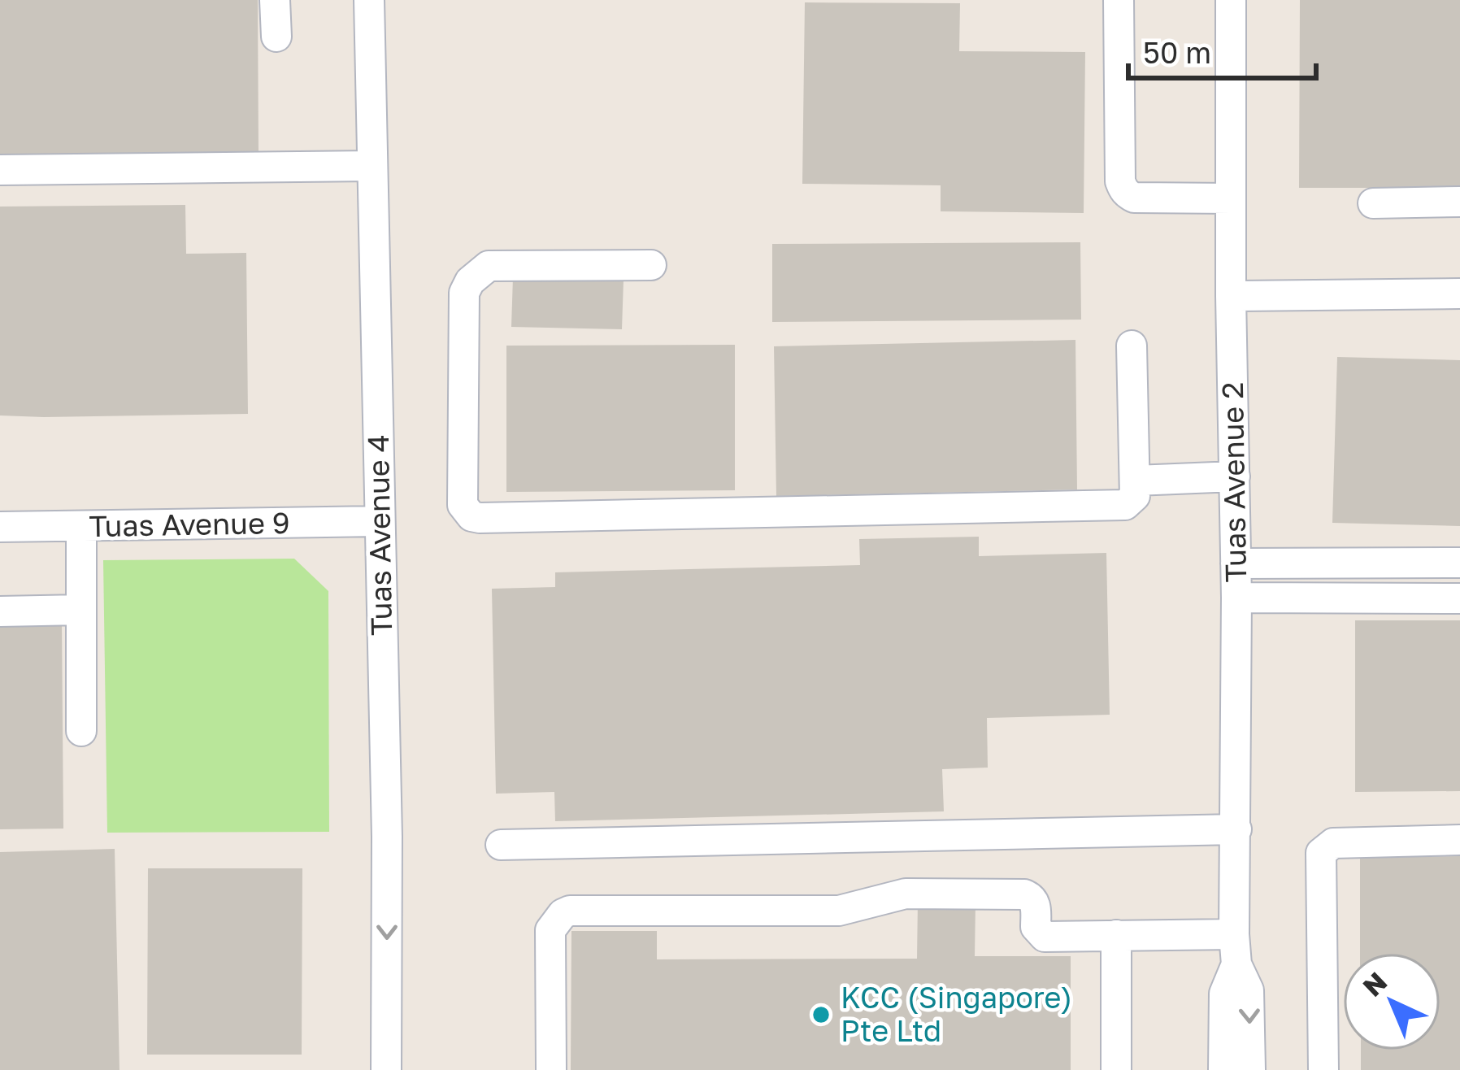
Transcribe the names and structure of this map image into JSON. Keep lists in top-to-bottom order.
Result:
{
  "streets": {
    "street": ["Tuas Avenue 2", "Tuas Avenue 9", "Tuas Avenue 4"]
  },
  "crossings": [
    ["Tuas Avenue 9", "Tuas Avenue 4"]
  ],
  "one_way": ["Tuas Avenue 4"],
  "places": ["KCC (Singapore) Pte Ltd"],
  "scale_bar": "50 m",
  "north": "top left"
}
